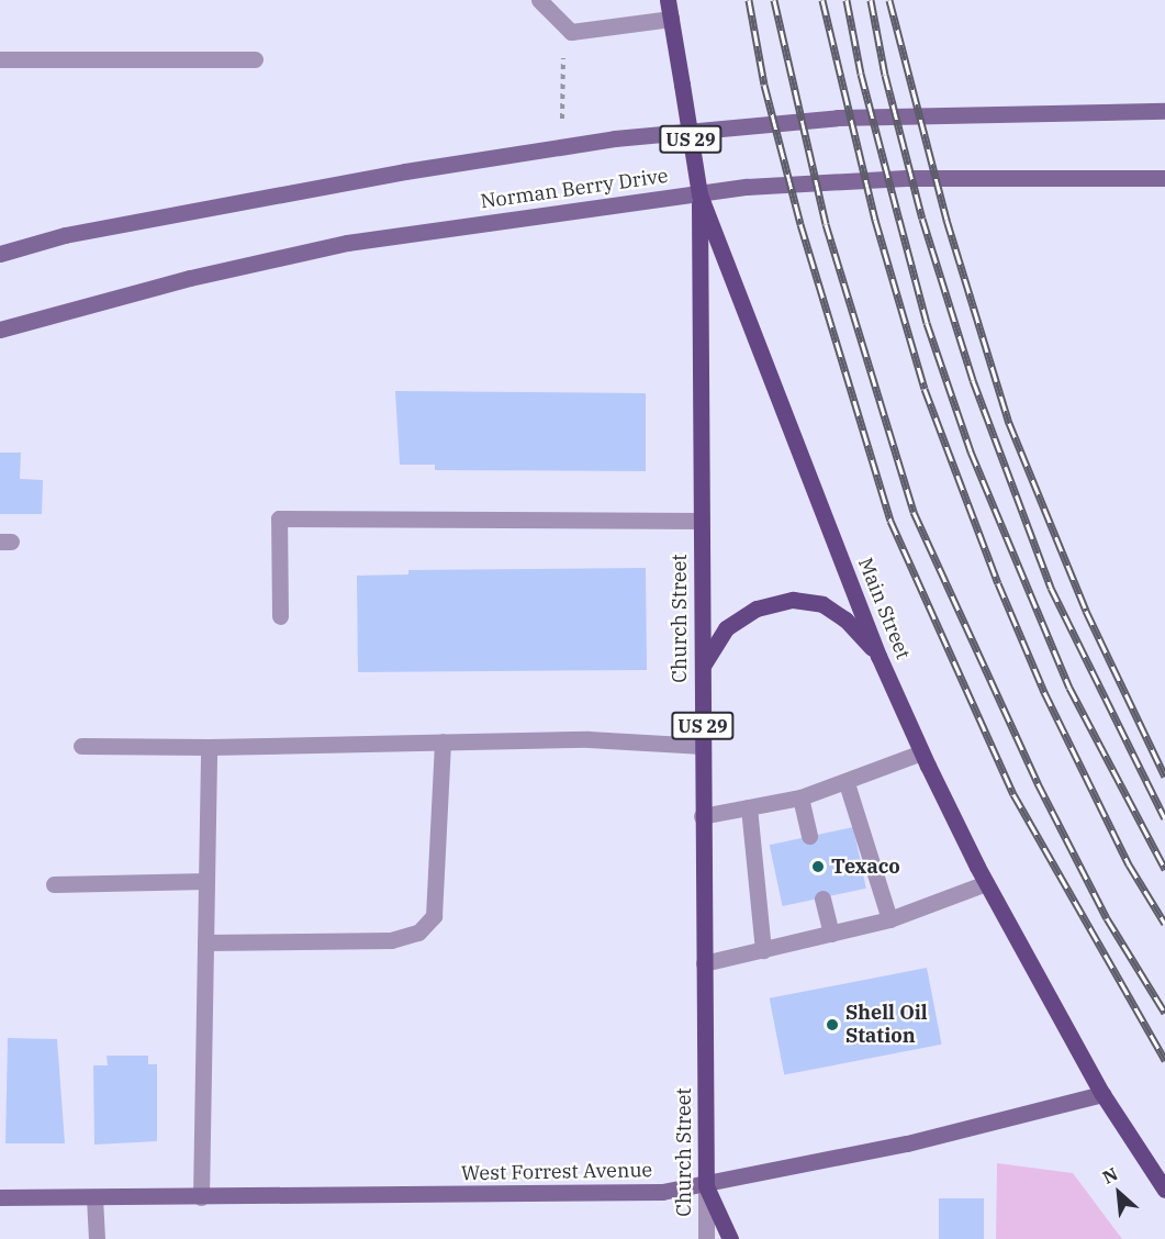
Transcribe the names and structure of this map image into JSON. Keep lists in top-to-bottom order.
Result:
{
  "streets": {
    "main road": [
      "US 29",
      "Norman Berry Drive",
      "Main Street",
      "Church Street",
      "West Forrest Avenue"
    ]
  },
  "crossings": [
    ["US 29", "Church Street"],
    ["US 29", "West Forrest Avenue"],
    ["Main Street", "Church Street"],
    ["Main Street", "West Forrest Avenue"],
    ["Church Street", "West Forrest Avenue"]
  ],
  "places": ["Texaco", "Shell Oil Station"],
  "north": "top left"
}
